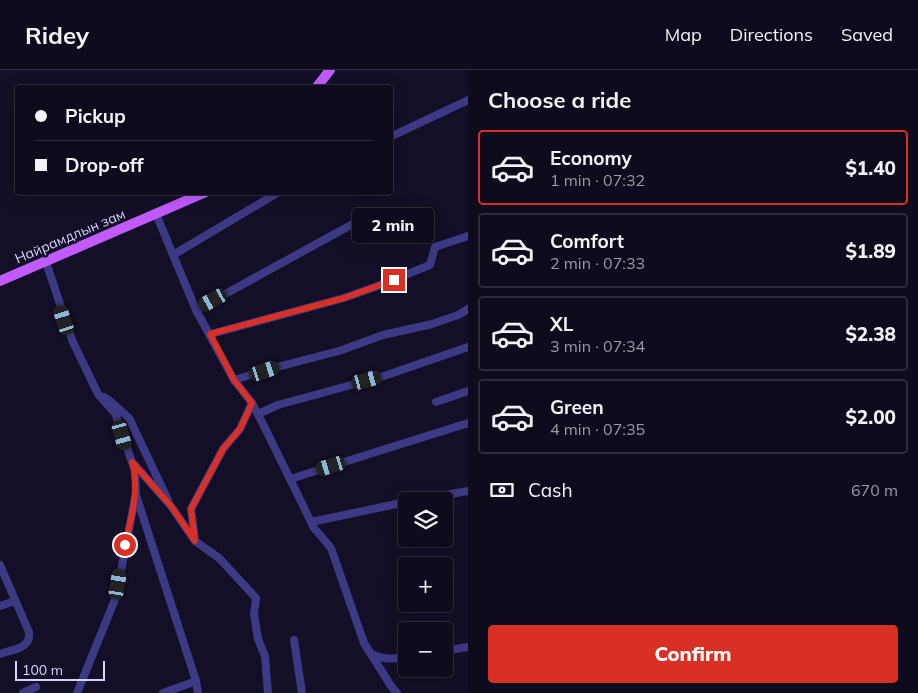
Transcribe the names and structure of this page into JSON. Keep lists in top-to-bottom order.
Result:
{
  "streets": {
    "main road": ["Найрамдлын зам"]
  },
  "scale_bar": "100 m",
  "page": {
    "header": "Ridey",
    "nav": ["Map", "Directions", "Saved"],
    "heading": "Choose a ride",
    "banner": ["Pickup", "Drop-off"],
    "list": [
      {
        "name": "Economy",
        "note": "1 min · 07:32",
        "value": "$1.40"
      },
      {
        "name": "Comfort",
        "note": "2 min · 07:33",
        "value": "$1.89"
      },
      {
        "name": "XL",
        "note": "3 min · 07:34",
        "value": "$2.38"
      },
      {
        "name": "Green",
        "note": "4 min · 07:35",
        "value": "$2.00"
      }
    ],
    "bubble": "2 min",
    "pay": ["Cash", "670 m"],
    "map_buttons": ["+", "−"],
    "buttons": "Confirm",
    "scale": "100 m"
  }
}
